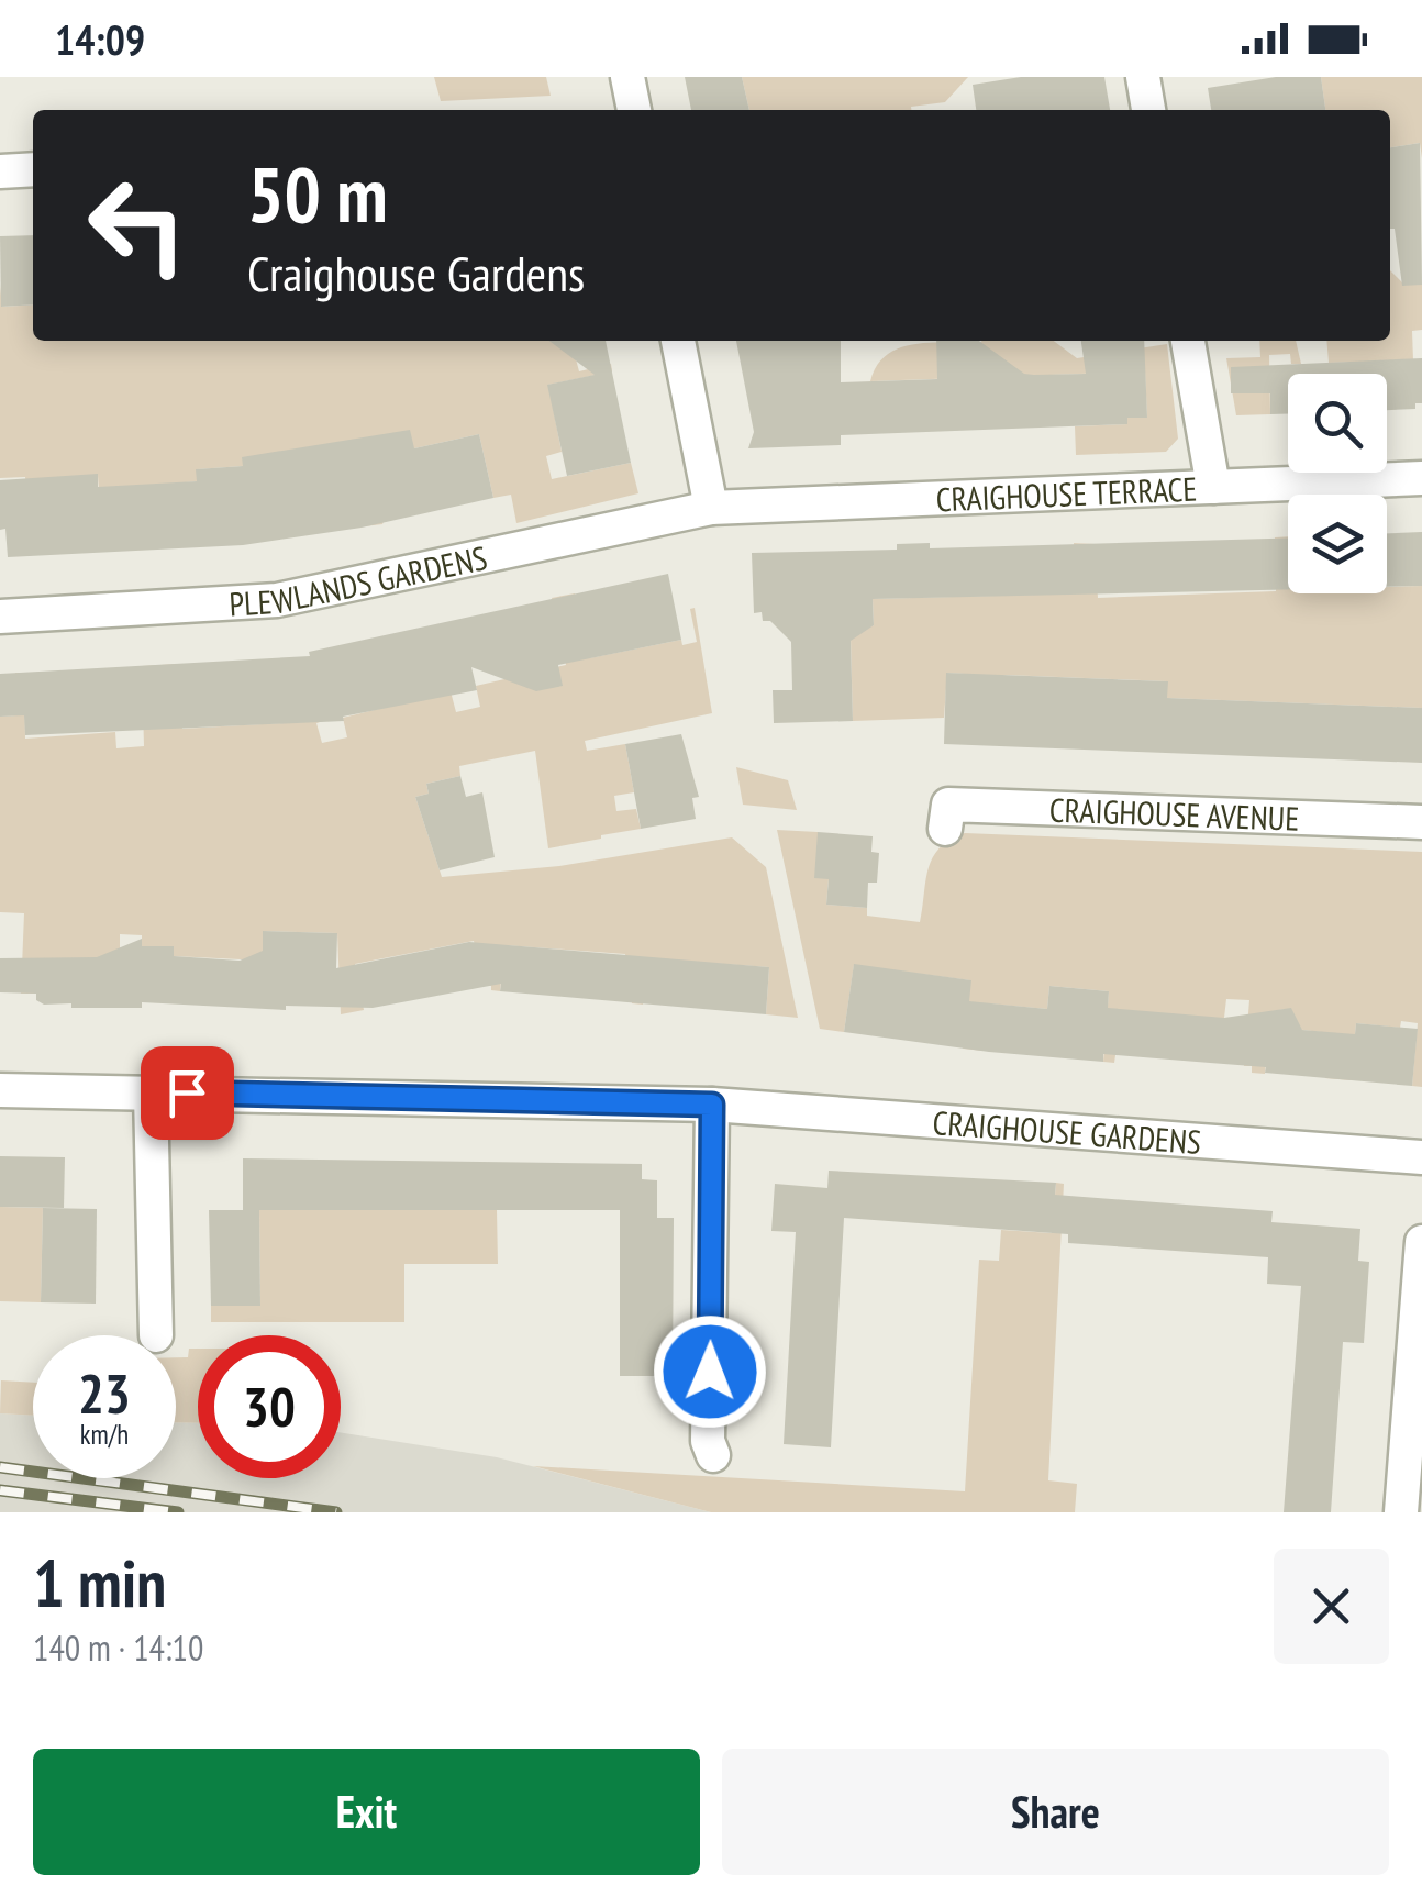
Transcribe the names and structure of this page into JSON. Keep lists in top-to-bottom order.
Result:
{
  "streets": {
    "street": [
      "CRAIGHOUSE TERRACE",
      "PLEWLANDS GARDENS",
      "CRAIGHOUSE AVENUE",
      "CRAIGHOUSE GARDENS"
    ]
  },
  "crossings": [
    ["CRAIGHOUSE TERRACE", "PLEWLANDS GARDENS"]
  ],
  "page": {
    "status": "14:09",
    "turn": ["50 m", "Craighouse Gardens"],
    "speed": "23 km/h",
    "limit": "30",
    "heading": ["1 min", "140 m · 14:10"],
    "buttons": ["Exit", "Share"]
  }
}
